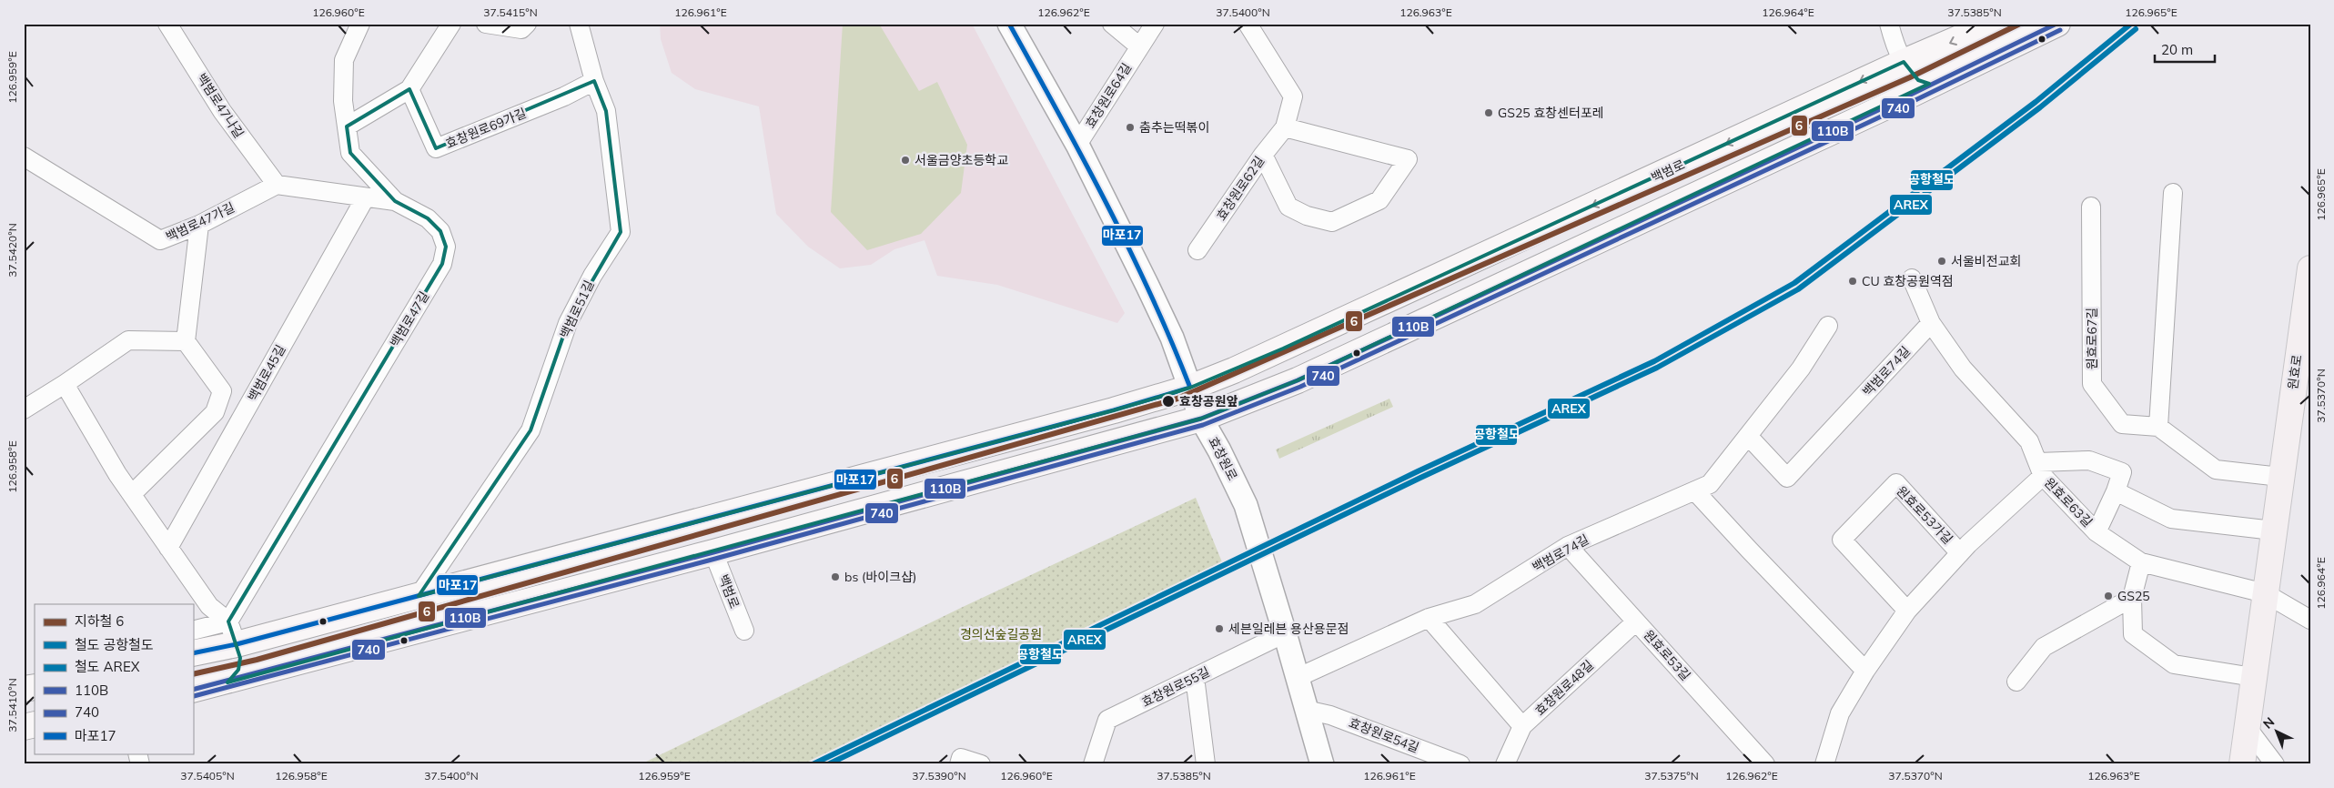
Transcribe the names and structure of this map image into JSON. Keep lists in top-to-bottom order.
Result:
{
  "streets": {
    "main road": ["백범로", "원효로"],
    "street": [
      "효창원로64길",
      "백범로47나길",
      "효창원로69가길",
      "효창원로62길",
      "백범로47가길",
      "백범로51길",
      "백범로47길",
      "원효로67길",
      "백범로74길",
      "백범로45길",
      "효창원로",
      "원효로63길",
      "원효로53가길",
      "원효로53길",
      "효창원로55길",
      "효창원로48길",
      "효창원로54길"
    ]
  },
  "crossings": [
    ["효창원로64길", "효창원로"],
    ["백범로47나길", "백범로47가길"],
    ["효창원로69가길", "백범로51길"],
    ["백범로", "백범로51길"],
    ["백범로", "효창원로"],
    ["백범로74길", "효창원로"],
    ["백범로74길", "원효로63길"],
    ["백범로74길", "원효로53길"],
    ["원효로", "원효로63길"],
    ["효창원로", "효창원로55길"],
    ["효창원로", "효창원로54길"],
    ["원효로63길", "원효로53가길"],
    ["원효로53길", "효창원로48길"]
  ],
  "parks": ["경의선숲길공원"],
  "places": [
    "GS25 효창센터포레",
    "춤추는떡볶이",
    "서울금양초등학교",
    "서울비전교회",
    "CU 효창공원역점",
    "효창공원앞",
    "bs (바이크샵)",
    "GS25",
    "세븐일레븐 용산용문점"
  ],
  "lines": [
    "metro line 6",
    "rail line 공항철도",
    "transit line 110B",
    "transit line 마포17",
    "rail line AREX",
    "transit line 740"
  ],
  "legend": [
    "지하철 6",
    "철도 공항철도",
    "철도 AREX",
    "110B",
    "740",
    "마포17"
  ],
  "scale_bar": "20 m",
  "north": "top left",
  "coordinates": [
    "126.960°E",
    "37.5415°N",
    "126.961°E",
    "126.962°E",
    "37.5400°N",
    "126.963°E",
    "126.964°E",
    "37.5385°N",
    "126.965°E",
    "126.959°E",
    "37.5420°N",
    "37.5370°N",
    "126.958°E",
    "37.5410°N",
    "37.5405°N",
    "37.5390°N",
    "37.5375°N"
  ]
}
